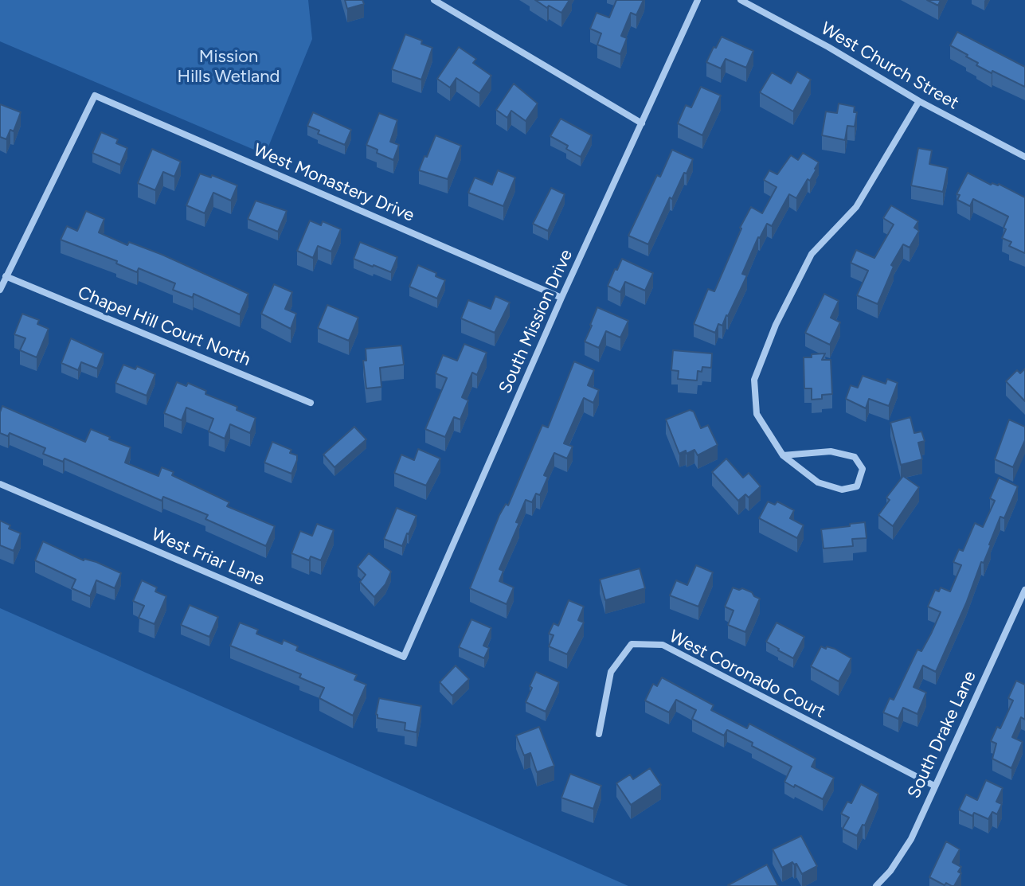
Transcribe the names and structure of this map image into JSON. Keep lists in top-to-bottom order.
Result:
{
  "streets": {
    "street": [
      "West Church Street",
      "West Monastery Drive",
      "South Mission Drive",
      "Chapel Hill Court North",
      "West Friar Lane",
      "West Coronado Court",
      "South Drake Lane"
    ]
  },
  "crossings": [
    ["West Monastery Drive", "South Mission Drive"],
    ["West Monastery Drive", "Chapel Hill Court North"],
    ["South Mission Drive", "West Friar Lane"],
    ["West Coronado Court", "South Drake Lane"]
  ],
  "parks": ["Mission Hills Wetland"]
}
